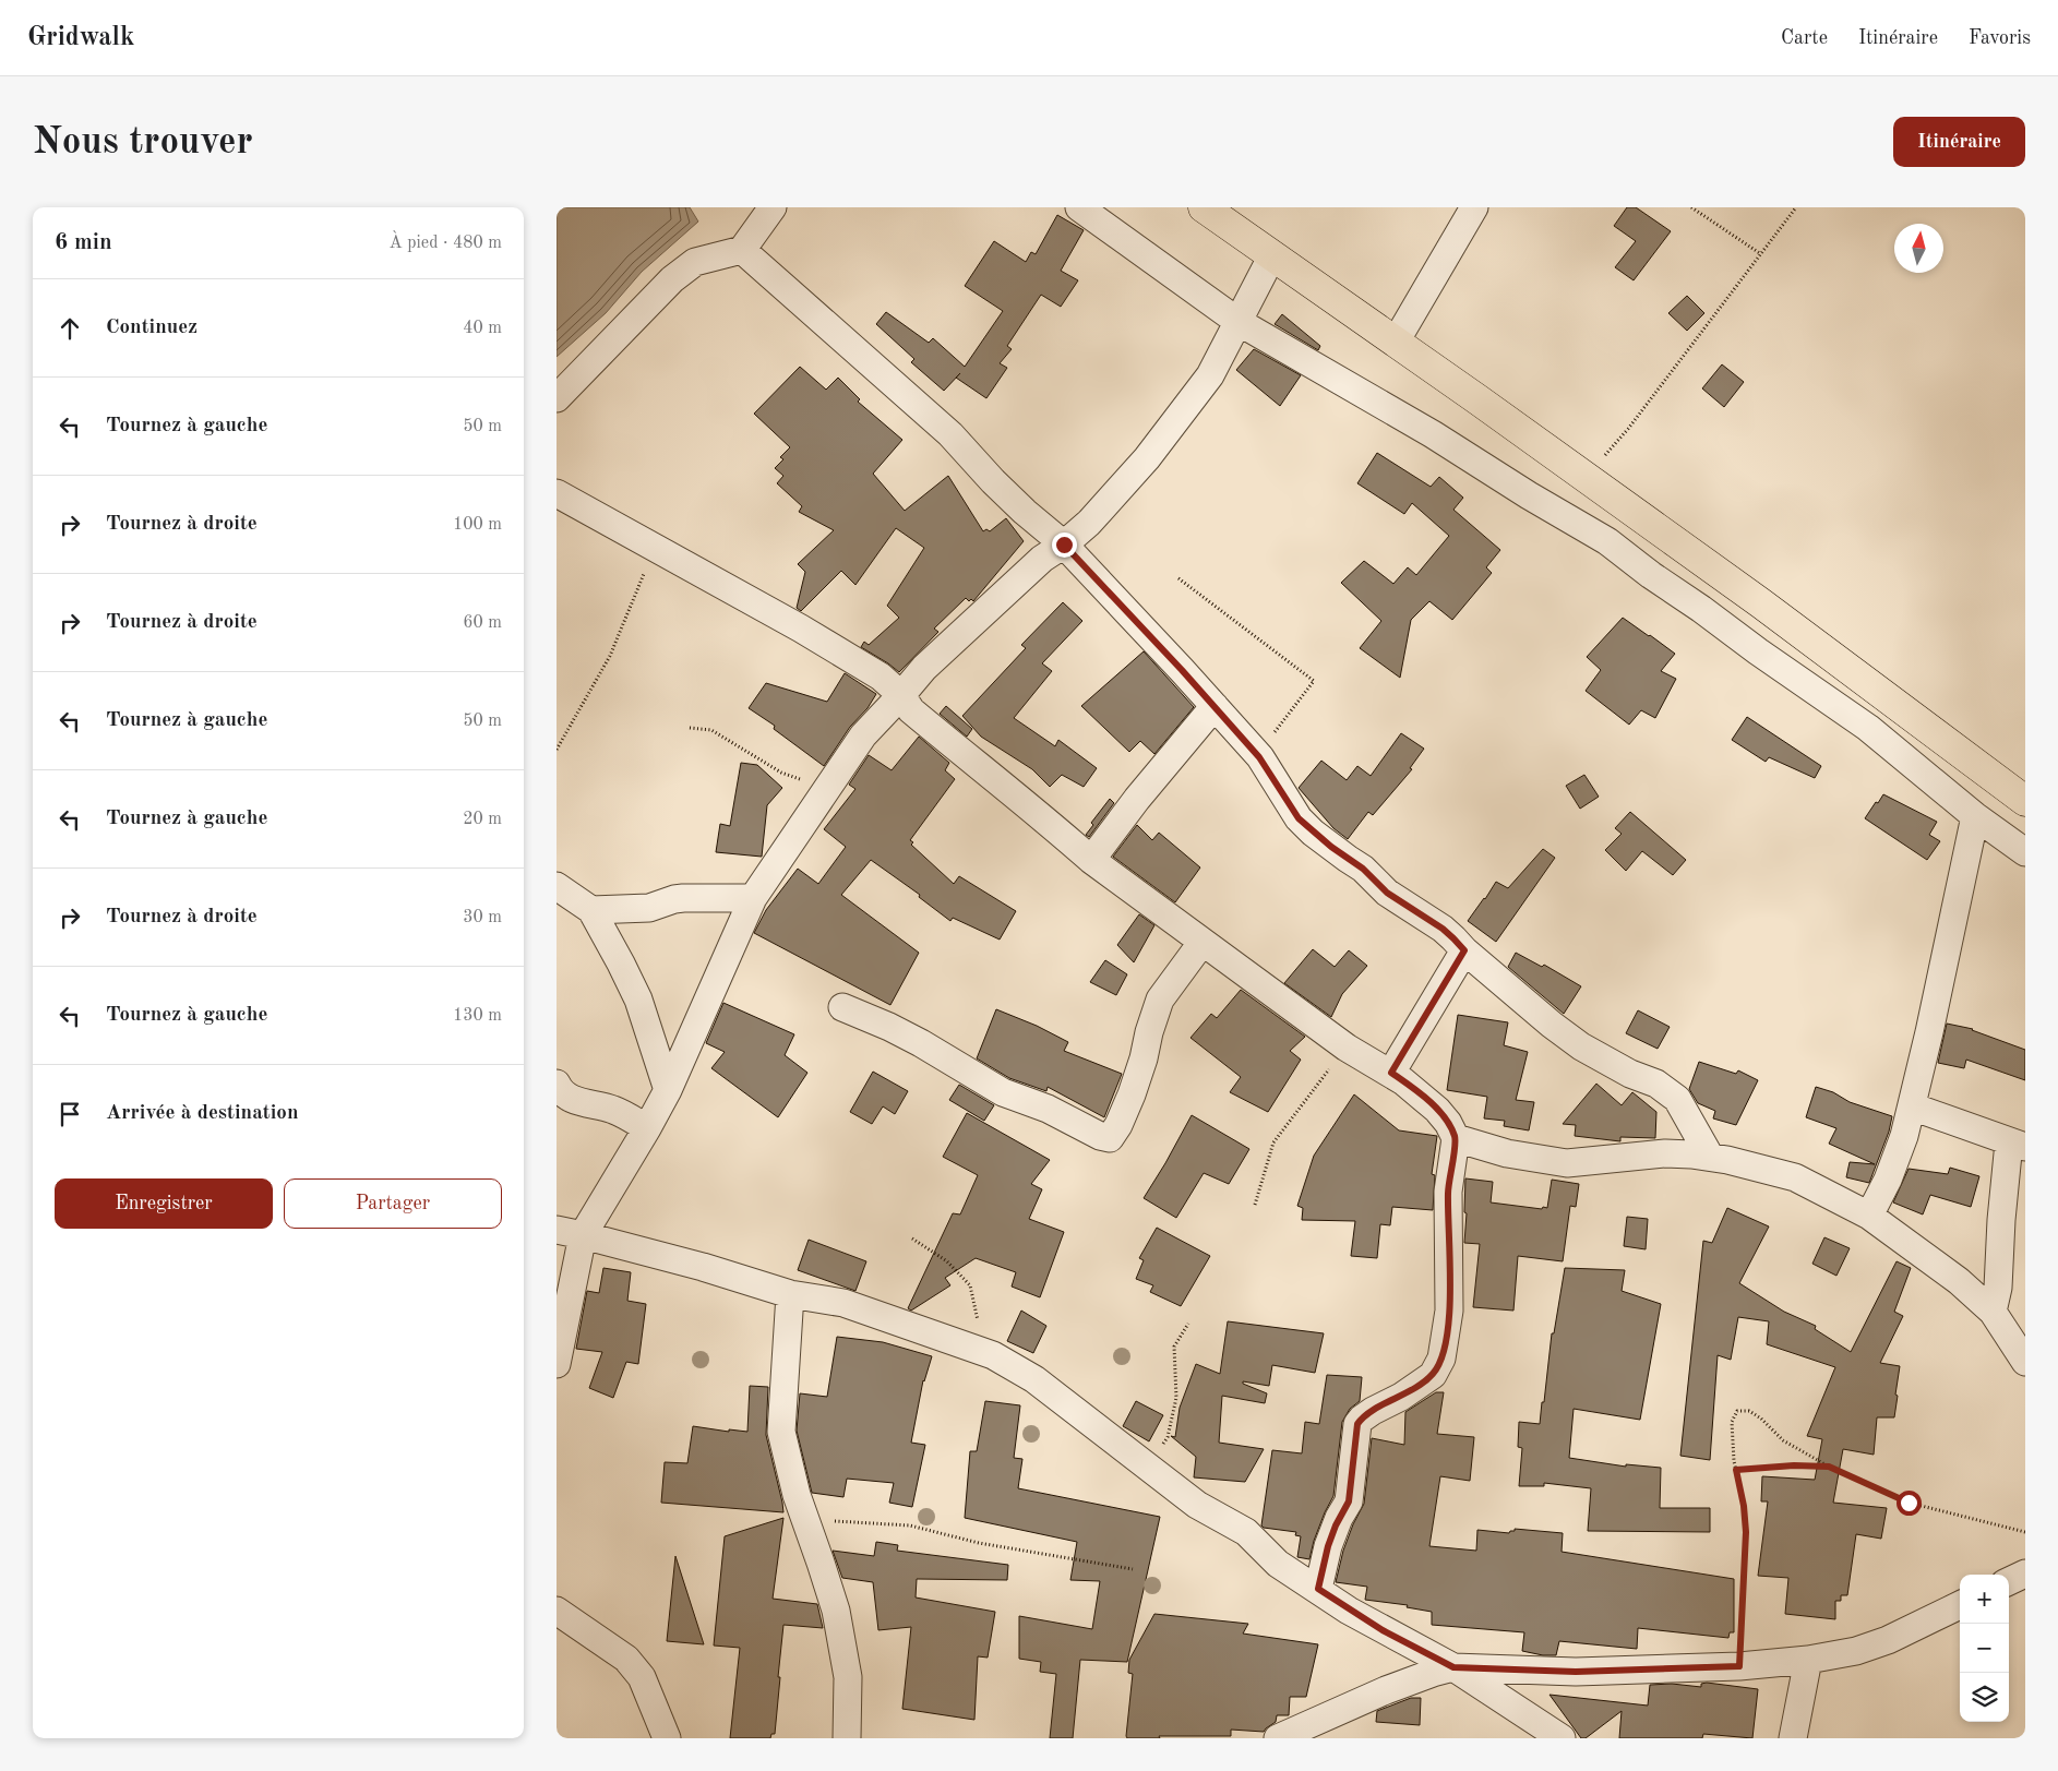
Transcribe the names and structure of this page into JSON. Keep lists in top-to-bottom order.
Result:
{
  "north": "top",
  "page": {
    "header": "Gridwalk",
    "nav": ["Carte", "Itinéraire", "Favoris"],
    "buttons": [
      "Itinéraire",
      ["Enregistrer", "Partager"]
    ],
    "title": "Nous trouver",
    "heading": ["6 min", "À pied · 480 m"],
    "list": [
      ["Continuez", "40 m"],
      ["Tournez à gauche", "50 m"],
      ["Tournez à droite", "100 m"],
      ["Tournez à droite", "60 m"],
      ["Tournez à gauche", "50 m"],
      ["Tournez à gauche", "20 m"],
      ["Tournez à droite", "30 m"],
      ["Tournez à gauche", "130 m"],
      "Arrivée à destination"
    ],
    "map_buttons": ["+", "−"]
  }
}
